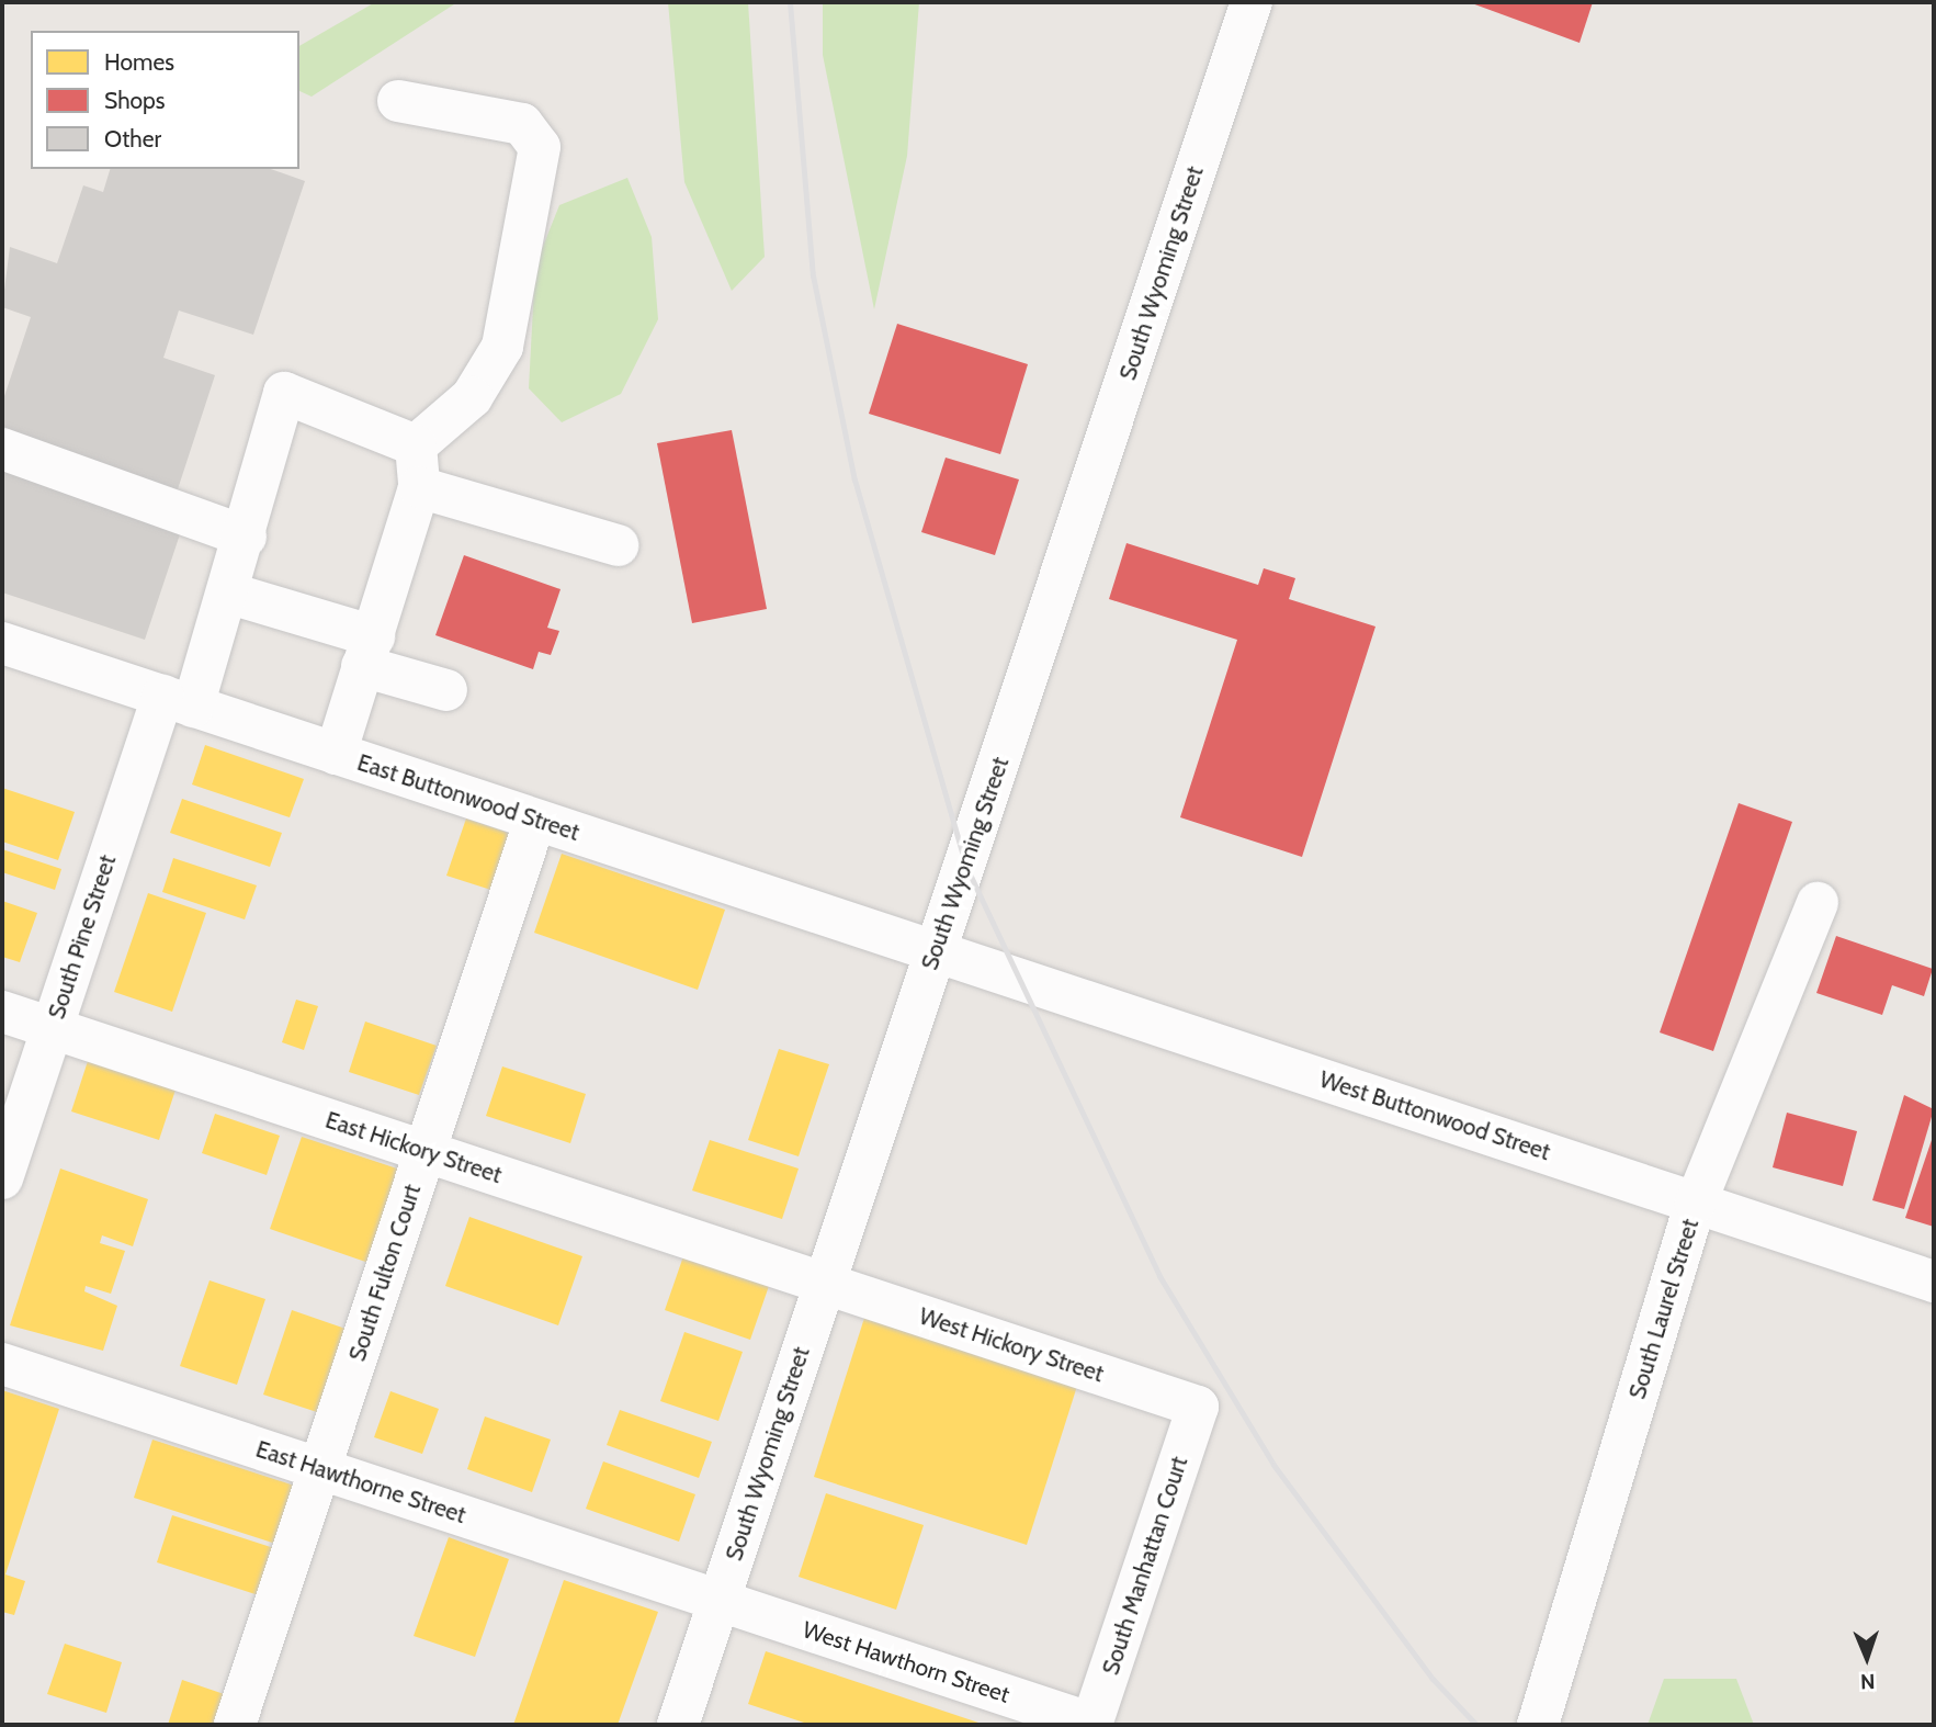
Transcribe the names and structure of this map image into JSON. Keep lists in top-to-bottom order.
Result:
{
  "streets": {
    "street": [
      "South Wyoming Street",
      "East Buttonwood Street",
      "South Pine Street",
      "West Buttonwood Street",
      "East Hickory Street",
      "South Fulton Court",
      "South Laurel Street",
      "West Hickory Street",
      "East Hawthorne Street",
      "South Manhattan Court",
      "West Hawthorn Street"
    ]
  },
  "crossings": [
    ["South Wyoming Street", "East Buttonwood Street"],
    ["South Wyoming Street", "West Buttonwood Street"],
    ["South Wyoming Street", "East Hickory Street"],
    ["South Wyoming Street", "West Hickory Street"],
    ["South Wyoming Street", "East Hawthorne Street"],
    ["South Wyoming Street", "West Hawthorn Street"],
    ["East Buttonwood Street", "South Pine Street"],
    ["East Buttonwood Street", "West Buttonwood Street"],
    ["East Buttonwood Street", "South Fulton Court"],
    ["South Pine Street", "East Hickory Street"],
    ["West Buttonwood Street", "South Laurel Street"],
    ["East Hickory Street", "South Fulton Court"],
    ["East Hickory Street", "West Hickory Street"],
    ["South Fulton Court", "East Hawthorne Street"],
    ["West Hickory Street", "South Manhattan Court"],
    ["East Hawthorne Street", "West Hawthorn Street"],
    ["South Manhattan Court", "West Hawthorn Street"]
  ],
  "legend": ["Homes", "Shops", "Other"],
  "north": "bottom"
}
